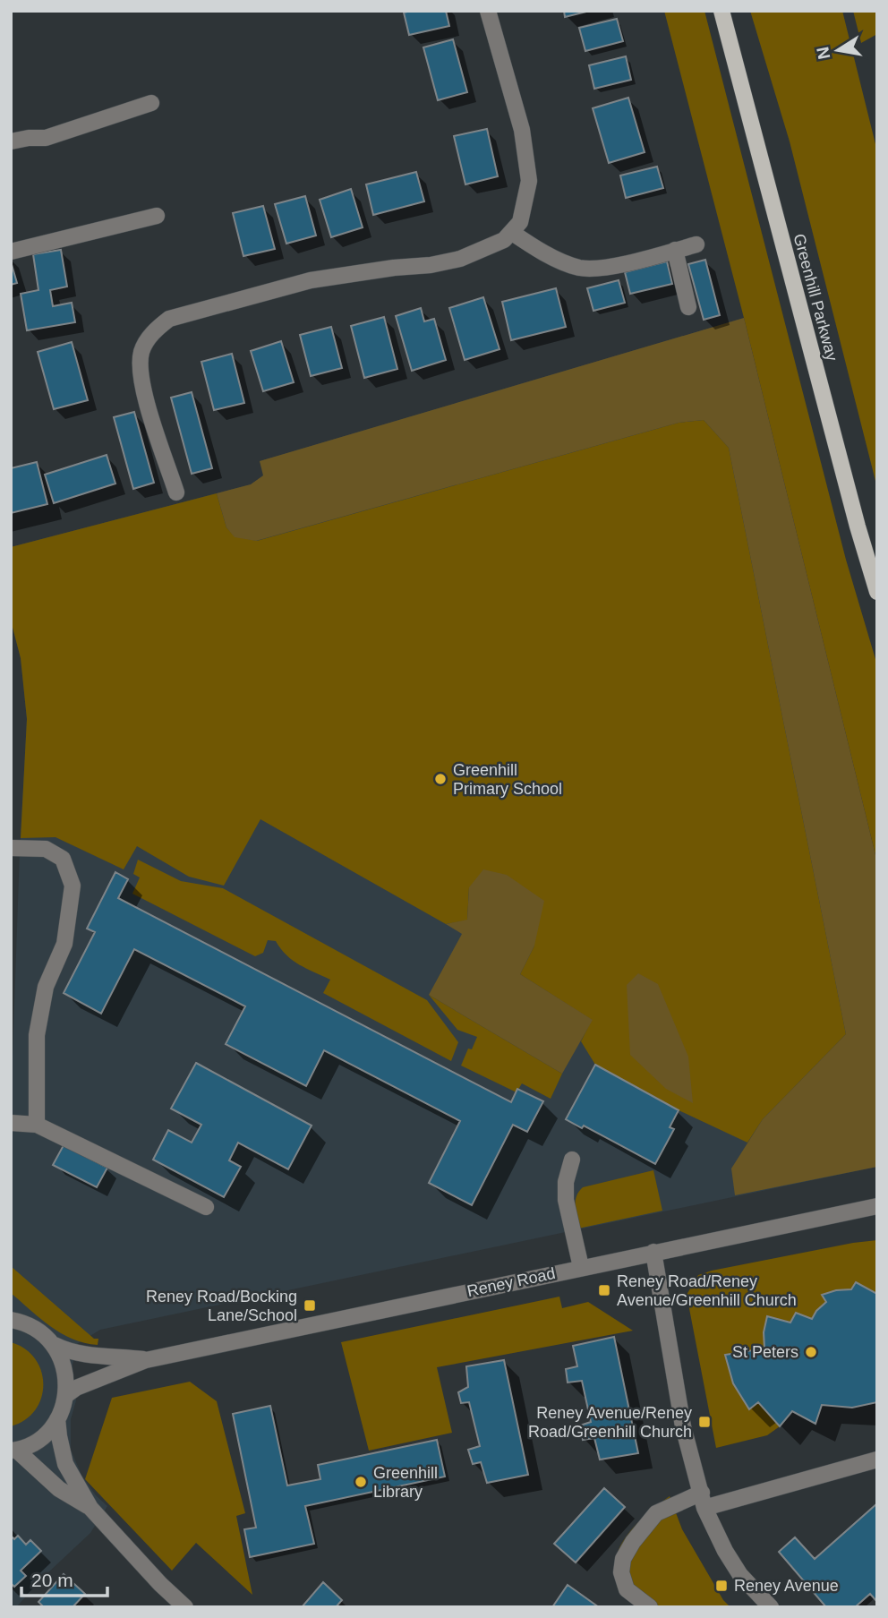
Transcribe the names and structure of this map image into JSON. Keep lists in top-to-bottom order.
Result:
{
  "streets": {
    "main road": ["Greenhill Parkway"],
    "street": ["Reney Road"]
  },
  "places": {
    "other": ["Greenhill Primary School", "St Peters", "Greenhill Library"],
    "transit": [
      "Reney Road/Reney Avenue/Greenhill Church",
      "Reney Road/Bocking Lane/School",
      "Reney Avenue/Reney Road/Greenhill Church",
      "Reney Avenue"
    ]
  },
  "scale_bar": "20 m",
  "north": "left"
}
